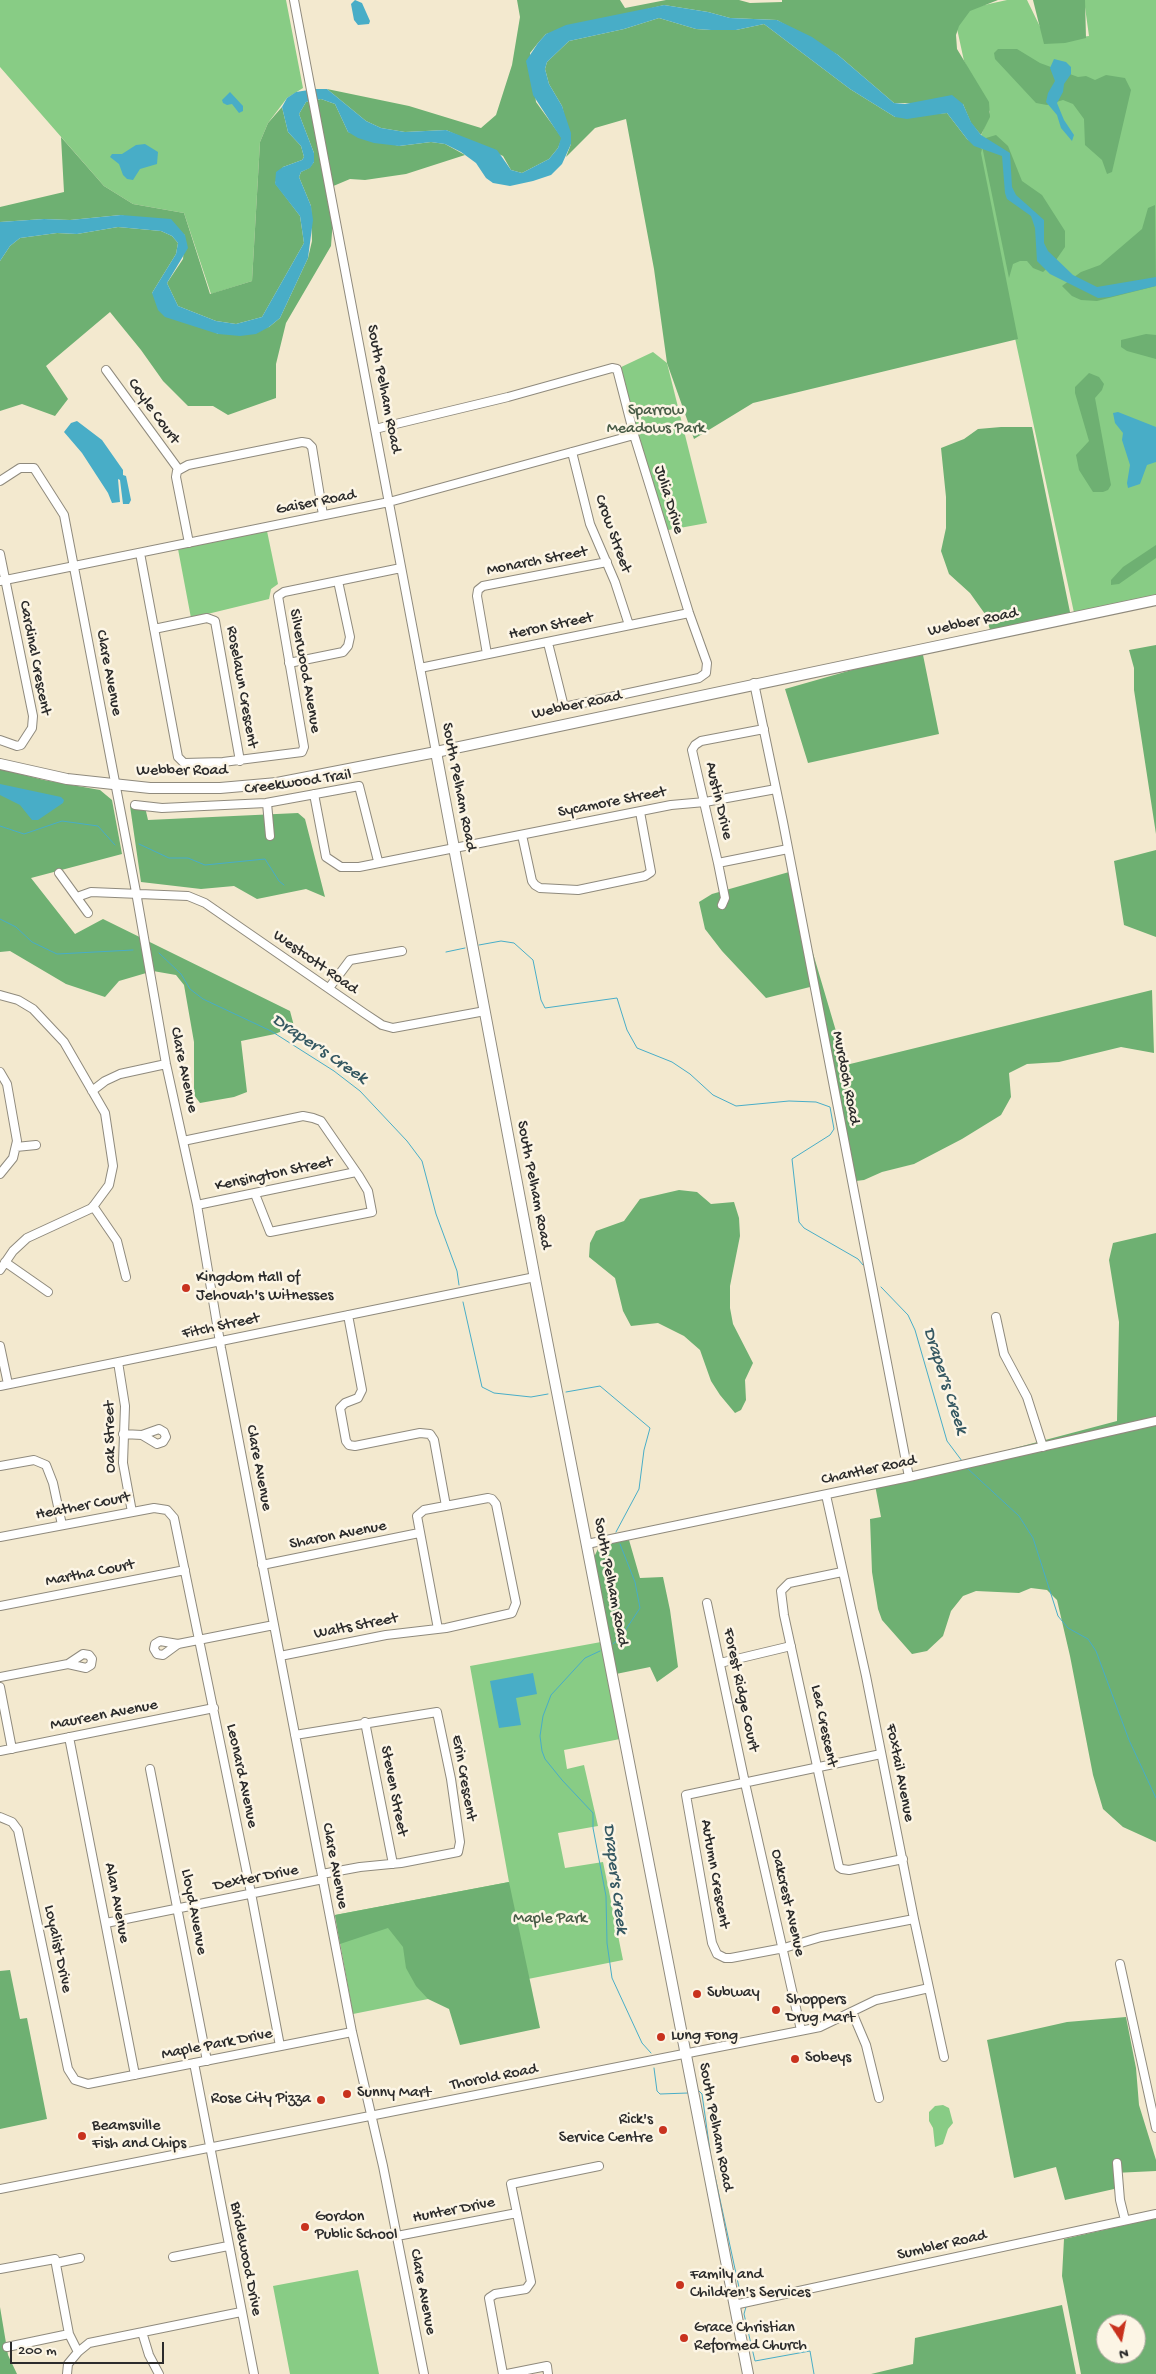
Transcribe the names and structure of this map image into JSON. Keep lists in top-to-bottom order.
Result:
{
  "streets": {
    "main road": ["South Pelham Road", "Webber Road"],
    "street": [
      "Coyle Court",
      "Julia Drive",
      "Gaiser Road",
      "Crow Street",
      "Monarch Street",
      "Heron Street",
      "Cardinal Crescent",
      "Silverwood Avenue",
      "Clare Avenue",
      "Roselawn Crescent",
      "Creekwood Trail",
      "Austin Drive",
      "Sycamore Street",
      "Westcott Road",
      "Murdoch Road",
      "Kensington Street",
      "Fitch Street",
      "Oak Street",
      "Chantler Road",
      "Heather Court",
      "Sharon Avenue",
      "Martha Court",
      "Walts Street",
      "Forest Ridge Court",
      "Maureen Avenue",
      "Lea Crescent",
      "Foxtail Avenue",
      "Leonard Avenue",
      "Erin Crescent",
      "Steven Street",
      "Autumn Crescent",
      "Dexter Drive",
      "Alan Avenue",
      "Oakcrest Avenue",
      "Lloyd Avenue",
      "Loyalist Drive",
      "Maple Park Drive",
      "Thorold Road",
      "Hunter Drive",
      "Sumbler Road",
      "Bridlewood Drive"
    ]
  },
  "crossings": [
    ["South Pelham Road", "Julia Drive"],
    ["South Pelham Road", "Gaiser Road"],
    ["South Pelham Road", "Webber Road"],
    ["South Pelham Road", "Heron Street"],
    ["South Pelham Road", "Silverwood Avenue"],
    ["South Pelham Road", "Sycamore Street"],
    ["South Pelham Road", "Westcott Road"],
    ["South Pelham Road", "Fitch Street"],
    ["South Pelham Road", "Chantler Road"],
    ["South Pelham Road", "Thorold Road"],
    ["South Pelham Road", "Sumbler Road"],
    ["Julia Drive", "Gaiser Road"],
    ["Julia Drive", "Heron Street"],
    ["Gaiser Road", "Crow Street"],
    ["Gaiser Road", "Cardinal Crescent"],
    ["Gaiser Road", "Silverwood Avenue"],
    ["Gaiser Road", "Clare Avenue"],
    ["Crow Street", "Monarch Street"],
    ["Crow Street", "Heron Street"],
    ["Monarch Street", "Heron Street"],
    ["Webber Road", "Clare Avenue"],
    ["Webber Road", "Murdoch Road"],
    ["Silverwood Avenue", "Roselawn Crescent"],
    ["Clare Avenue", "Westcott Road"],
    ["Clare Avenue", "Kensington Street"],
    ["Clare Avenue", "Fitch Street"],
    ["Clare Avenue", "Sharon Avenue"],
    ["Clare Avenue", "Walts Street"],
    ["Clare Avenue", "Erin Crescent"],
    ["Clare Avenue", "Dexter Drive"],
    ["Clare Avenue", "Maple Park Drive"],
    ["Clare Avenue", "Thorold Road"],
    ["Clare Avenue", "Hunter Drive"],
    ["Creekwood Trail", "Sycamore Street"],
    ["Austin Drive", "Sycamore Street"],
    ["Austin Drive", "Murdoch Road"],
    ["Sycamore Street", "Murdoch Road"],
    ["Murdoch Road", "Chantler Road"],
    ["Fitch Street", "Oak Street"],
    ["Oak Street", "Heather Court"],
    ["Chantler Road", "Foxtail Avenue"],
    ["Heather Court", "Leonard Avenue"],
    ["Sharon Avenue", "Walts Street"],
    ["Martha Court", "Leonard Avenue"],
    ["Forest Ridge Court", "Autumn Crescent"],
    ["Forest Ridge Court", "Oakcrest Avenue"],
    ["Maureen Avenue", "Leonard Avenue"],
    ["Maureen Avenue", "Alan Avenue"],
    ["Lea Crescent", "Foxtail Avenue"],
    ["Lea Crescent", "Autumn Crescent"],
    ["Foxtail Avenue", "Autumn Crescent"],
    ["Foxtail Avenue", "Thorold Road"],
    ["Leonard Avenue", "Dexter Drive"],
    ["Leonard Avenue", "Maple Park Drive"],
    ["Erin Crescent", "Steven Street"],
    ["Erin Crescent", "Dexter Drive"],
    ["Autumn Crescent", "Oakcrest Avenue"],
    ["Dexter Drive", "Alan Avenue"],
    ["Dexter Drive", "Lloyd Avenue"],
    ["Alan Avenue", "Maple Park Drive"],
    ["Oakcrest Avenue", "Thorold Road"],
    ["Lloyd Avenue", "Maple Park Drive"],
    ["Loyalist Drive", "Maple Park Drive"],
    ["Thorold Road", "Bridlewood Drive"]
  ],
  "water": ["Draper's Creek"],
  "parks": ["Sparrow Meadows Park", "Maple Park"],
  "places": [
    "Kingdom Hall of Jehovah's Witnesses",
    "Subway",
    "Shoppers Drug Mart",
    "Lung Fong",
    "Sobeys",
    "Sunny Mart",
    "Rose City Pizza",
    "Rick's Service Centre",
    "Beamsville Fish and Chips",
    "Gordon Public School",
    "Family and Children's Services",
    "Grace Christian Reformed Church"
  ],
  "scale_bar": "200 m",
  "north": "bottom"
}
